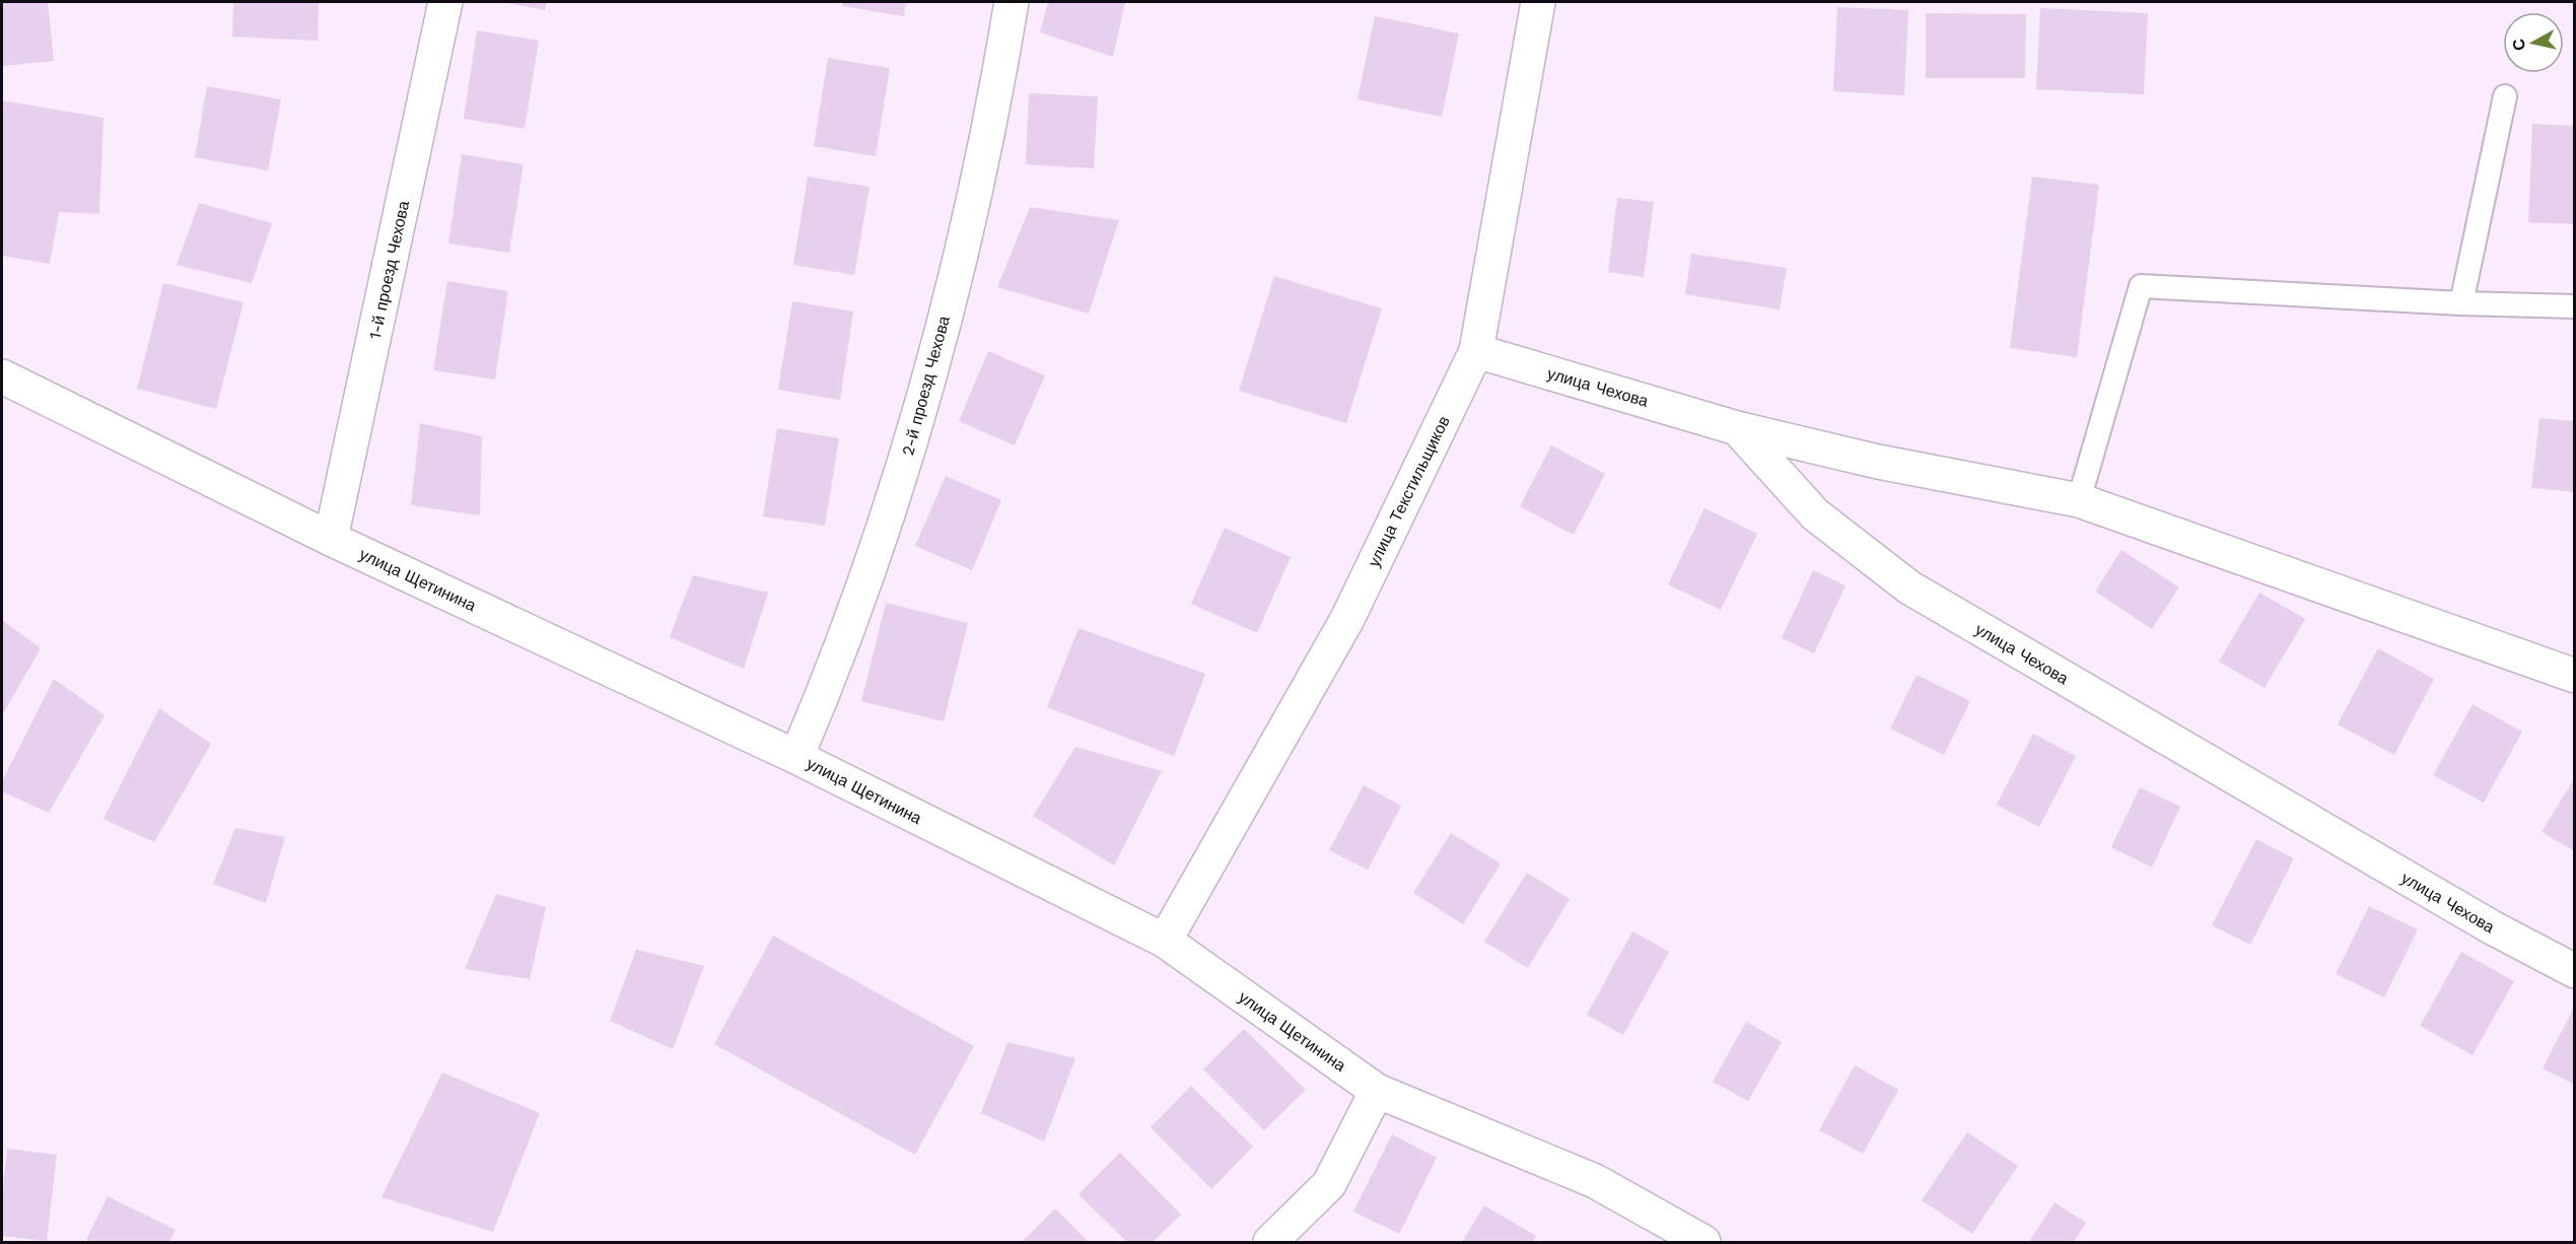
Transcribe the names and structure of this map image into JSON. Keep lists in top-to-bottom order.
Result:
{
  "streets": {
    "street": [
      "1-й проезд Чехова",
      "2-й проезд Чехова",
      "улица Чехова",
      "улица Текстильщиков",
      "улица Щетинина"
    ]
  },
  "crossings": [
    ["1-й проезд Чехова", "улица Щетинина"],
    ["2-й проезд Чехова", "улица Щетинина"],
    ["улица Чехова", "улица Текстильщиков"],
    ["улица Текстильщиков", "улица Щетинина"]
  ],
  "north": "left"
}
